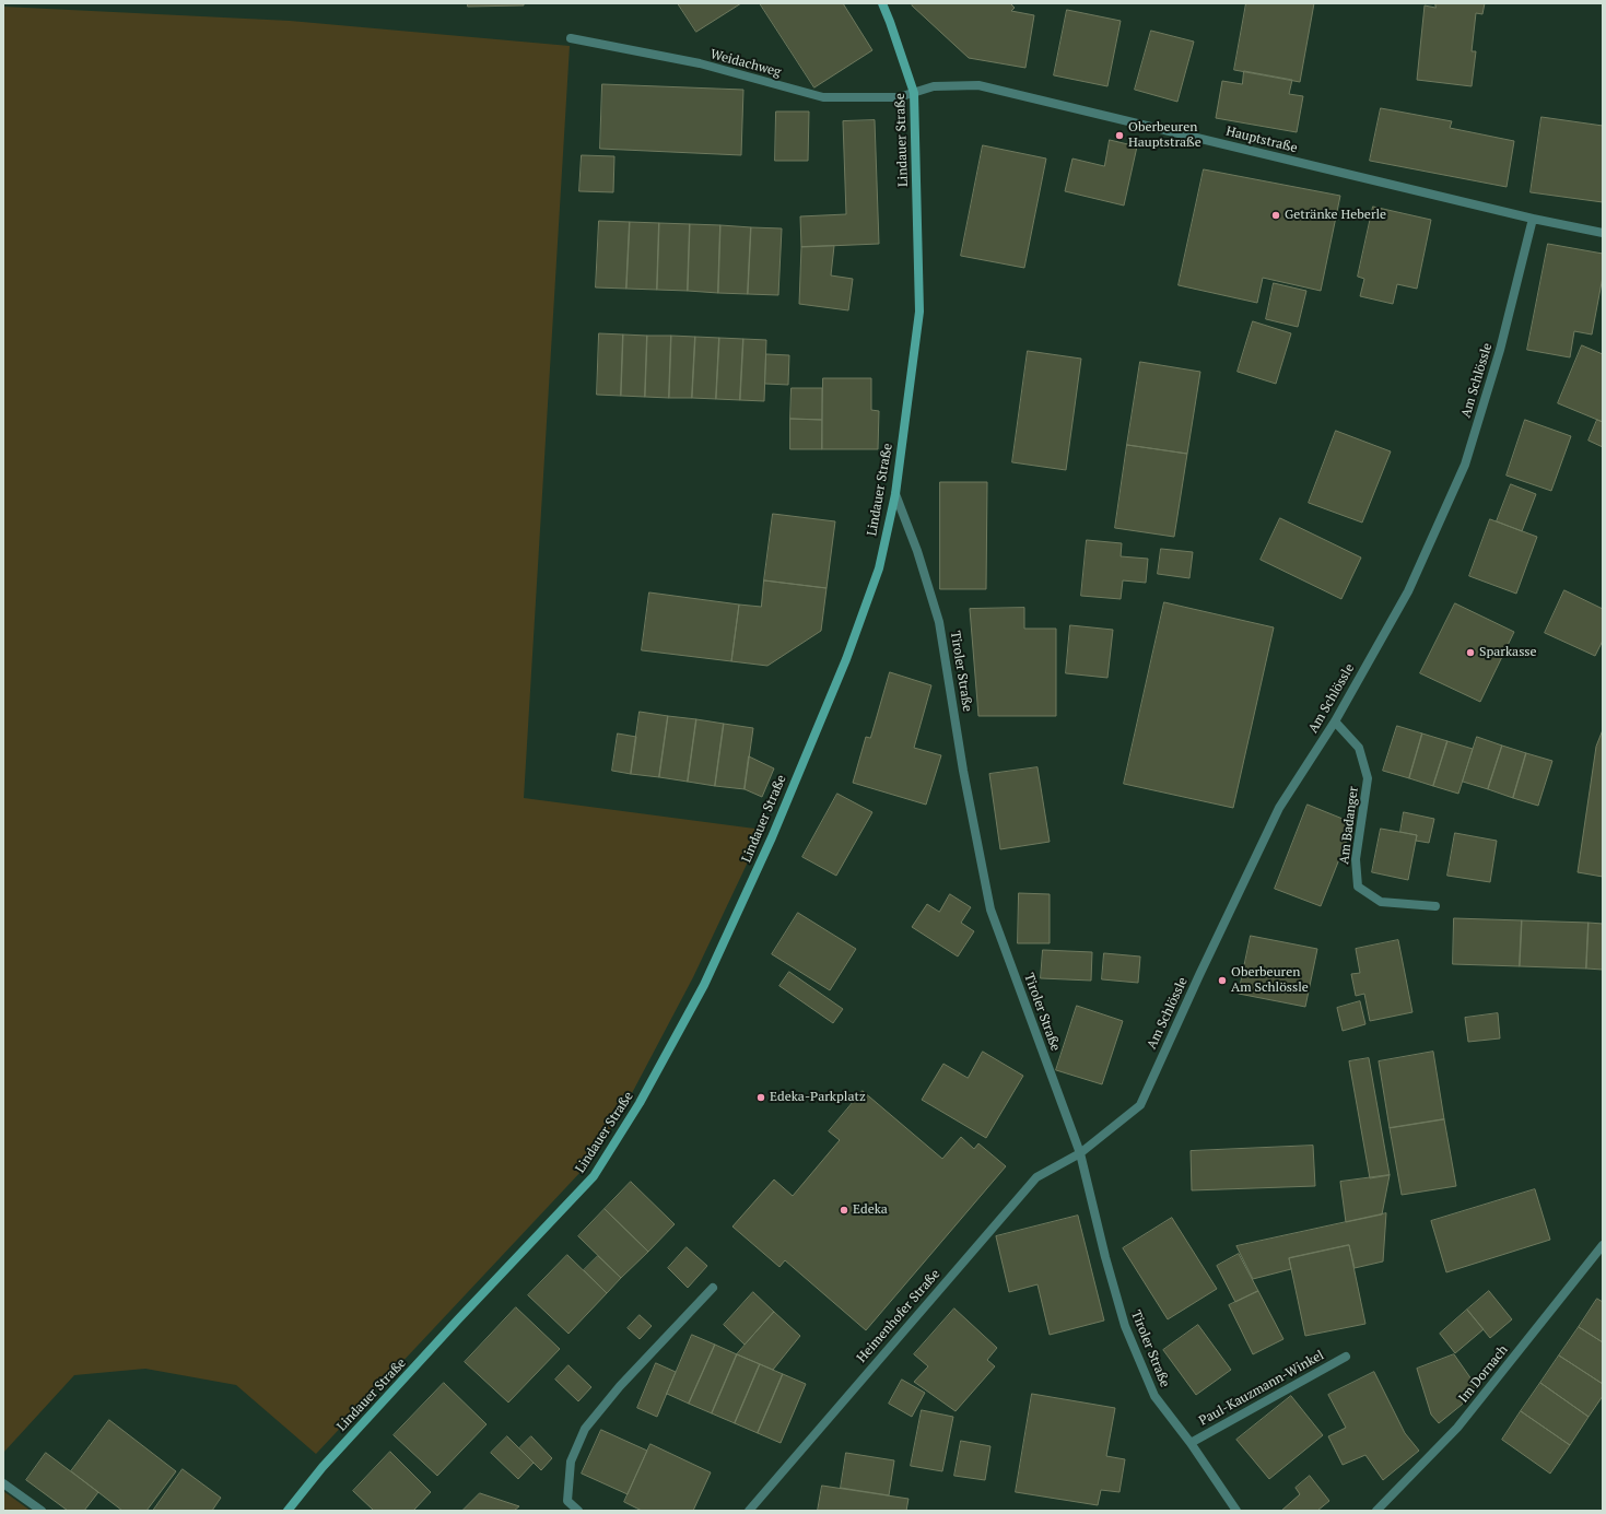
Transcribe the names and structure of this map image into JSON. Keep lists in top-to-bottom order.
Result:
{
  "streets": {
    "main road": ["Lindauer Straße"],
    "street": [
      "Weidachweg",
      "Hauptstraße",
      "Am Schlössle",
      "Tiroler Straße",
      "Am Badanger",
      "Heimenhofer Straße",
      "Im Dornach",
      "Paul-Kauzmann-Winkel"
    ]
  },
  "crossings": [
    ["Weidachweg", "Lindauer Straße"],
    ["Weidachweg", "Hauptstraße"],
    ["Lindauer Straße", "Hauptstraße"],
    ["Lindauer Straße", "Tiroler Straße"],
    ["Hauptstraße", "Am Schlössle"],
    ["Am Schlössle", "Tiroler Straße"],
    ["Am Schlössle", "Am Badanger"],
    ["Am Schlössle", "Heimenhofer Straße"],
    ["Tiroler Straße", "Heimenhofer Straße"],
    ["Tiroler Straße", "Paul-Kauzmann-Winkel"]
  ],
  "places": [
    "Oberbeuren Hauptstraße",
    "Getränke Heberle",
    "Sparkasse",
    "Oberbeuren Am Schlössle",
    "Edeka-Parkplatz",
    "Edeka"
  ]
}
